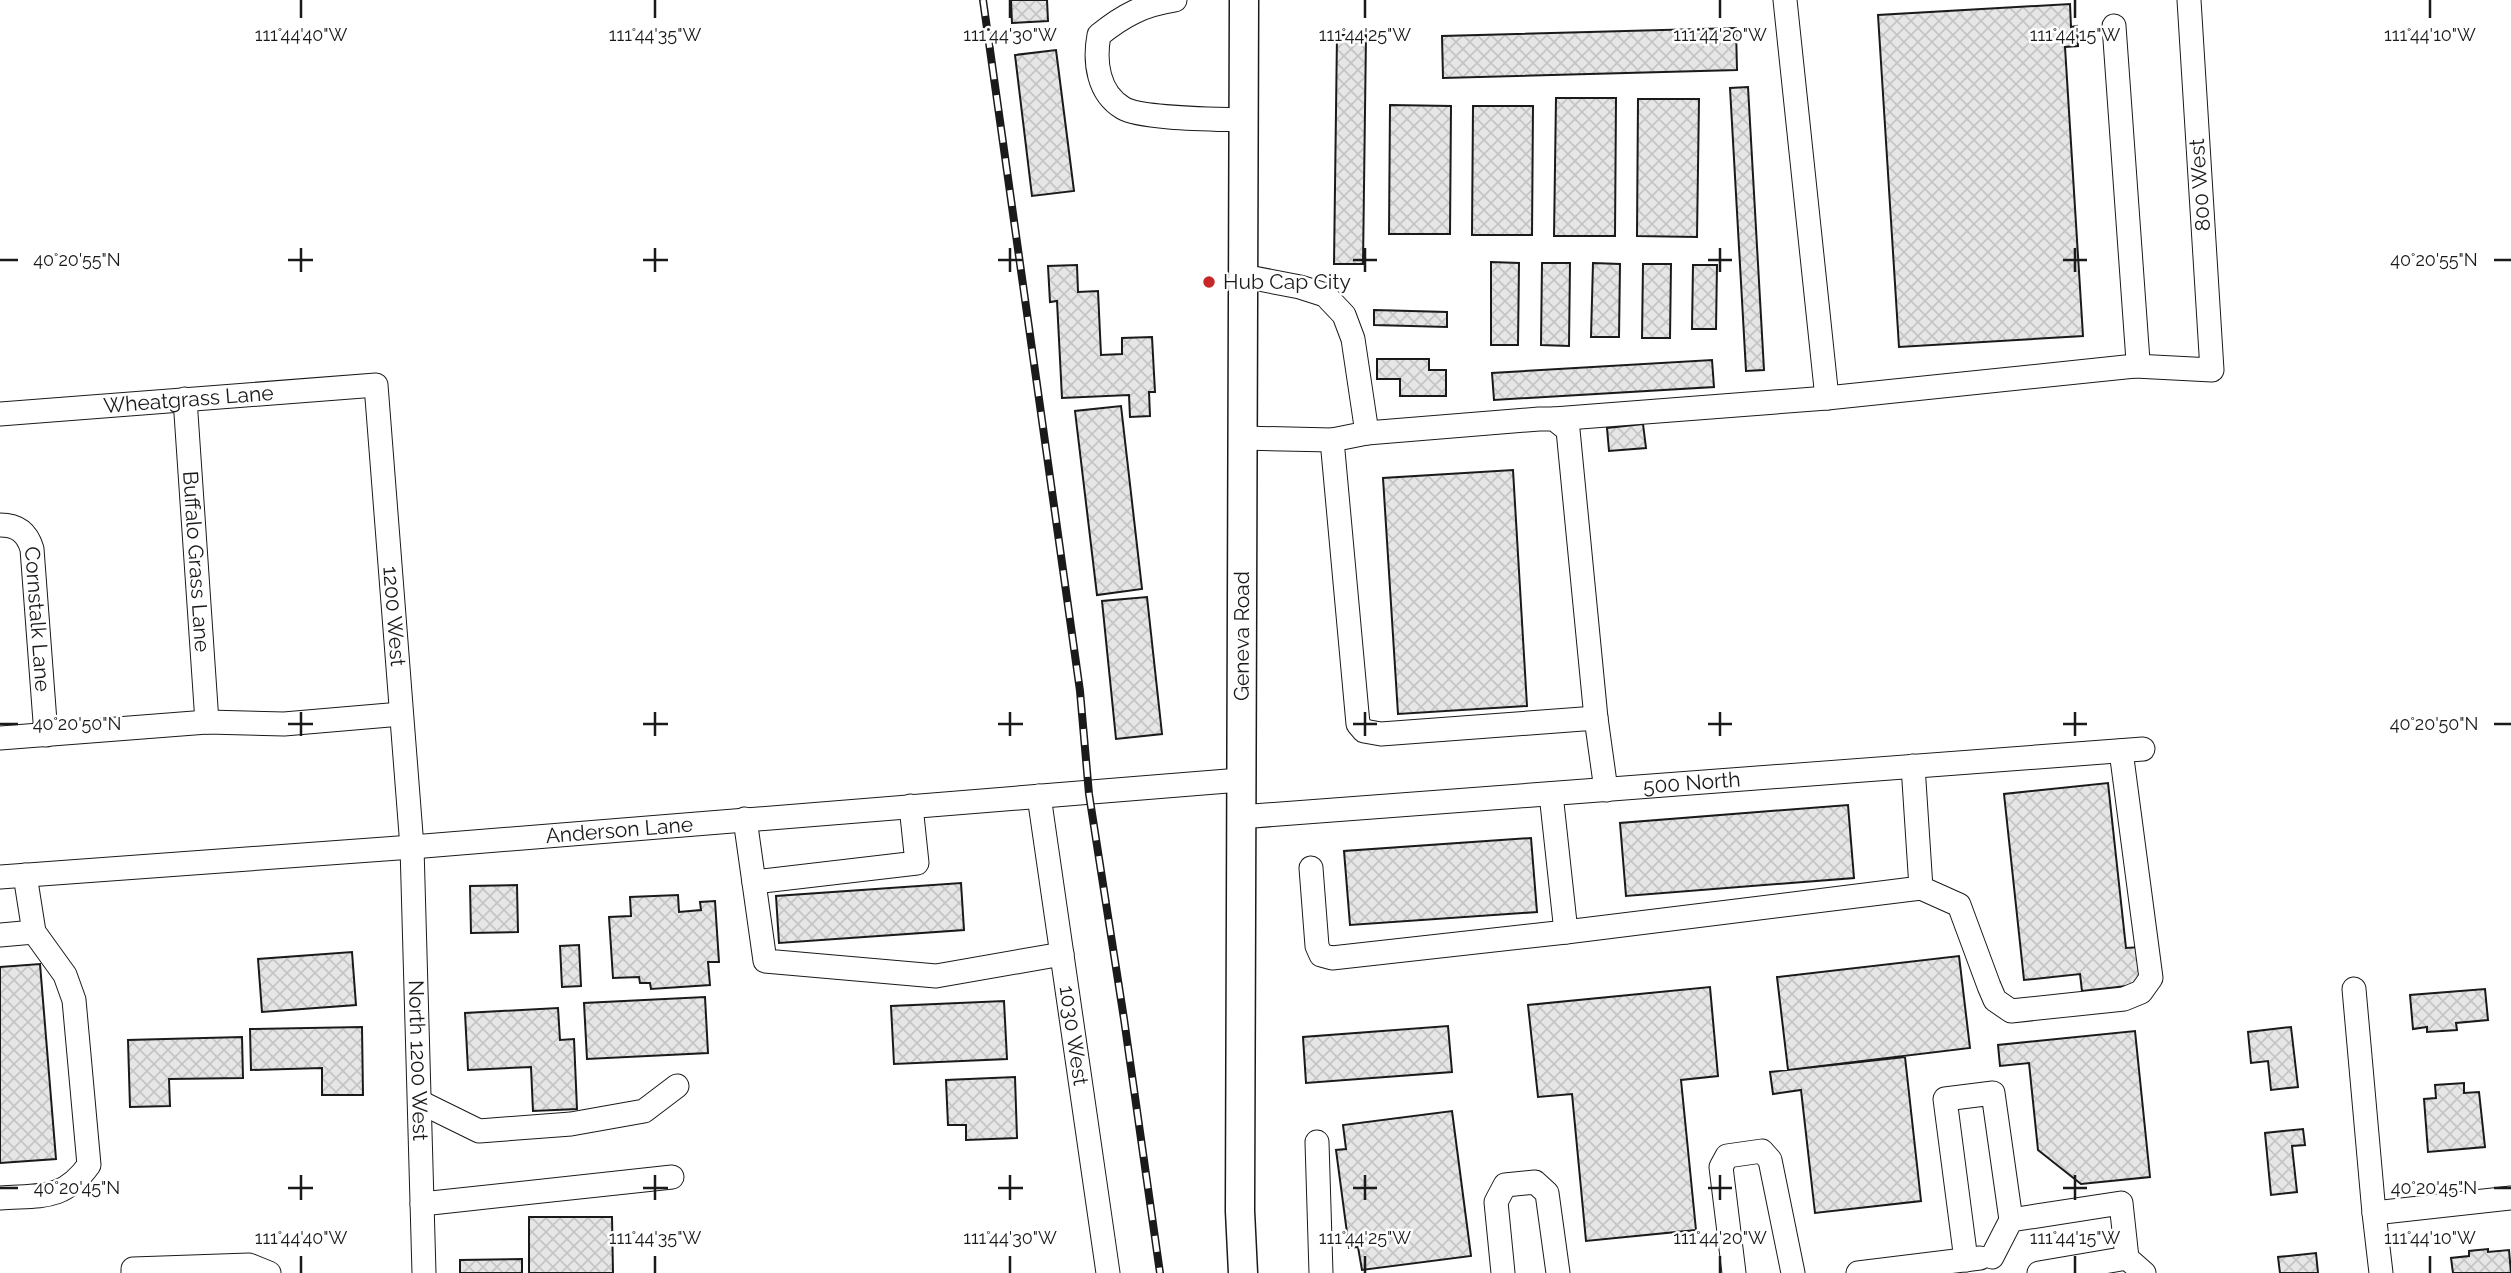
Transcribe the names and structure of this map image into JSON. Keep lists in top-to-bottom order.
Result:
{
  "streets": {
    "main road": ["Geneva Road"],
    "street": [
      "800 West",
      "Wheatgrass Lane",
      "Buffalo Grass Lane",
      "1200 West",
      "Cornstalk Lane",
      "500 North",
      "Anderson Lane",
      "1030 West",
      "North 1200 West"
    ]
  },
  "crossings": [
    ["Wheatgrass Lane", "Buffalo Grass Lane"],
    ["Wheatgrass Lane", "1200 West"],
    ["1200 West", "Anderson Lane"],
    ["1200 West", "North 1200 West"],
    ["Geneva Road", "500 North"],
    ["Geneva Road", "Anderson Lane"],
    ["Anderson Lane", "1030 West"],
    ["Anderson Lane", "North 1200 West"]
  ],
  "places": ["Hub Cap City"],
  "coordinates": [
    "111°44'40\"W",
    "111°44'35\"W",
    "111°44'30\"W",
    "111°44'25\"W",
    "111°44'20\"W",
    "111°44'15\"W",
    "111°44'10\"W",
    "40°20'55\"N",
    "40°20'50\"N",
    "40°20'45\"N"
  ]
}
